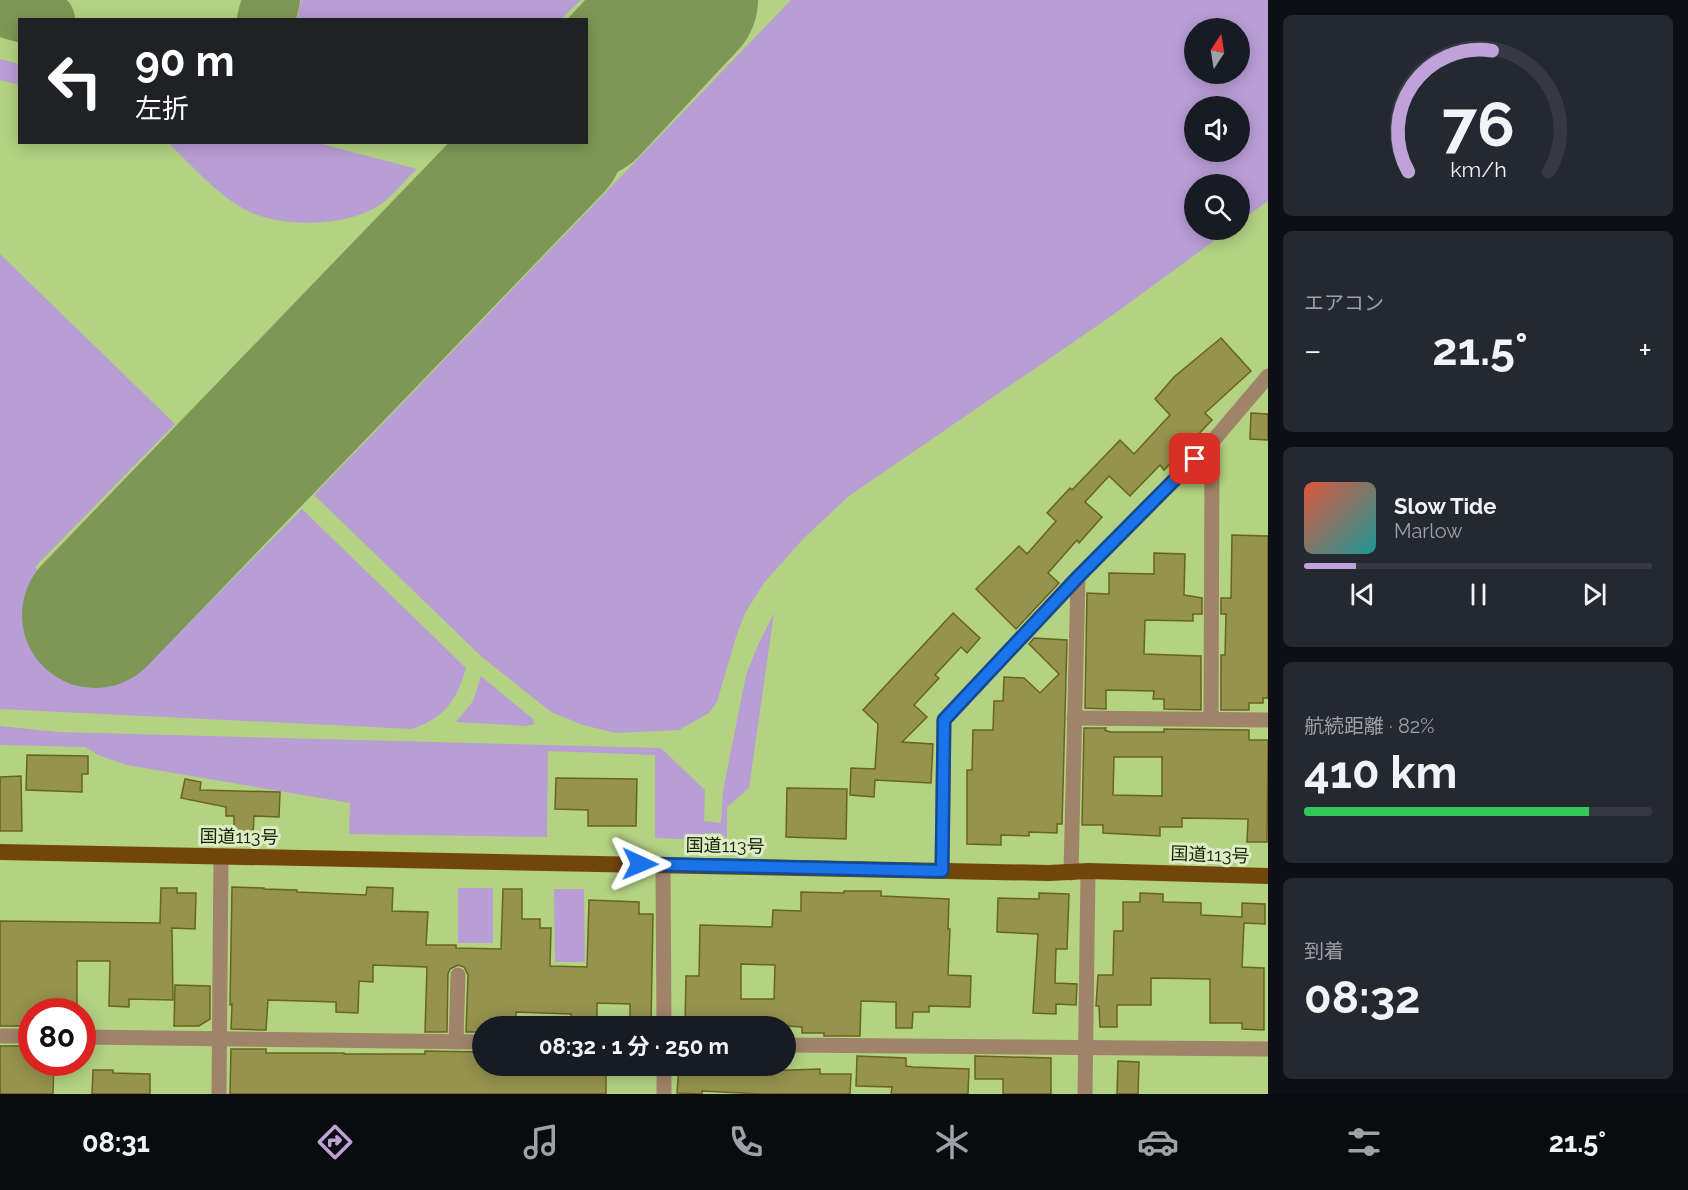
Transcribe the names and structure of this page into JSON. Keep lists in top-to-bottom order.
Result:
{
  "streets": {
    "highway": ["国道113号"]
  },
  "north": "top",
  "page": {
    "turn": ["90 m", "左折"],
    "tile": [
      "エアコン",
      ["航続距離 · 82%", "410 km"],
      ["到着", "08:32"]
    ],
    "heat": ["−", "21.5°", "+"],
    "song": ["Slow Tide", "Marlow"],
    "limit": "80",
    "trip": "08:32 · 1 分 · 250 m",
    "tabs": ["08:31", "21.5°"],
    "gauge": ["76", "km/h"]
  }
}
